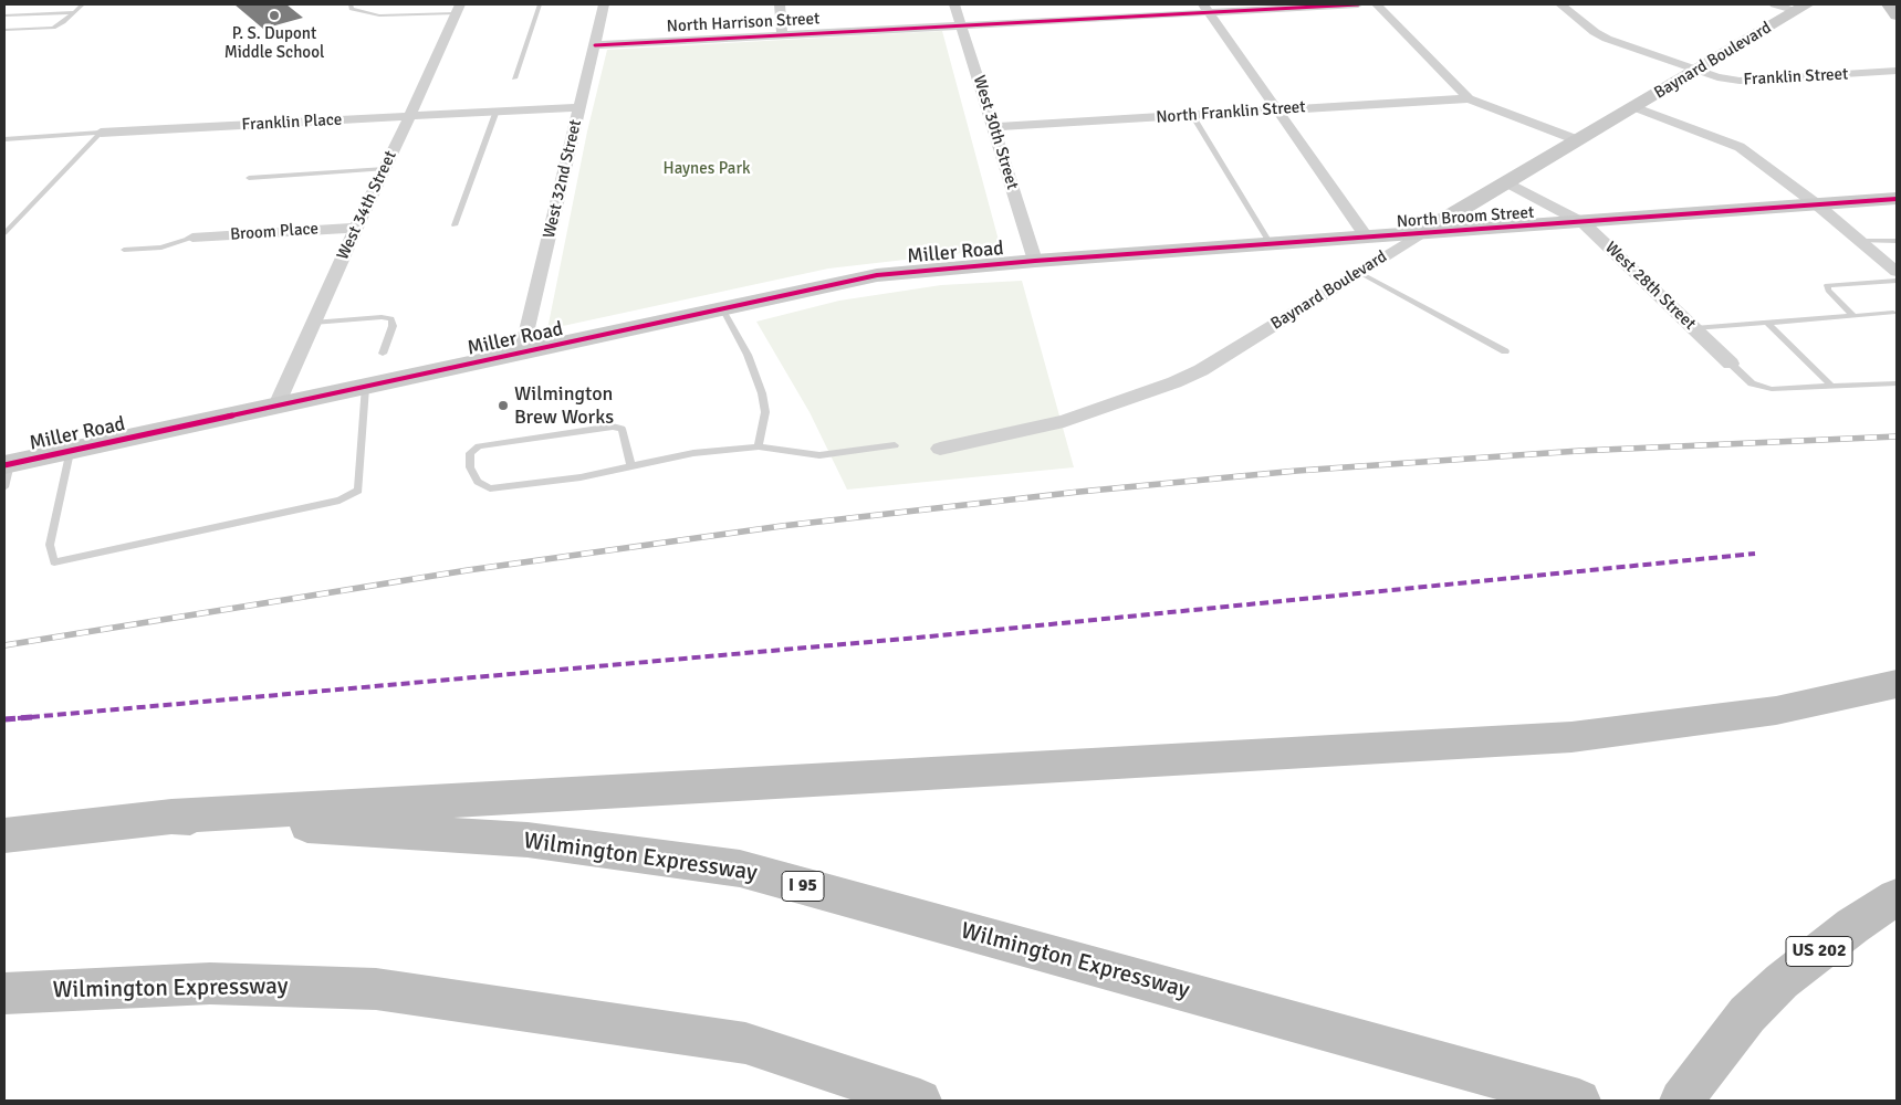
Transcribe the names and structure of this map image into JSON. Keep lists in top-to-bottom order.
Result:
{
  "streets": {
    "highway": ["Wilmington Expressway", "I 95", "US 202"],
    "street": [
      "North Harrison Street",
      "Baynard Boulevard",
      "Franklin Street",
      "North Franklin Street",
      "Franklin Place",
      "West 30th Street",
      "West 32nd Street",
      "West 34th Street",
      "North Broom Street",
      "Broom Place",
      "Miller Road",
      "West 28th Street"
    ]
  },
  "crossings": [
    ["North Harrison Street", "West 30th Street"],
    ["North Harrison Street", "West 32nd Street"],
    ["Baynard Boulevard", "Franklin Street"],
    ["Baynard Boulevard", "North Broom Street"],
    ["Baynard Boulevard", "West 28th Street"],
    ["North Franklin Street", "West 30th Street"],
    ["Franklin Place", "West 32nd Street"],
    ["Franklin Place", "West 34th Street"],
    ["West 30th Street", "North Broom Street"],
    ["West 30th Street", "Miller Road"],
    ["West 32nd Street", "Miller Road"],
    ["West 34th Street", "Broom Place"],
    ["West 34th Street", "Miller Road"],
    ["North Broom Street", "Miller Road"],
    ["North Broom Street", "West 28th Street"]
  ],
  "parks": ["Haynes Park"],
  "places": ["P. S. Dupont Middle School", "Wilmington Brew Works"]
}
